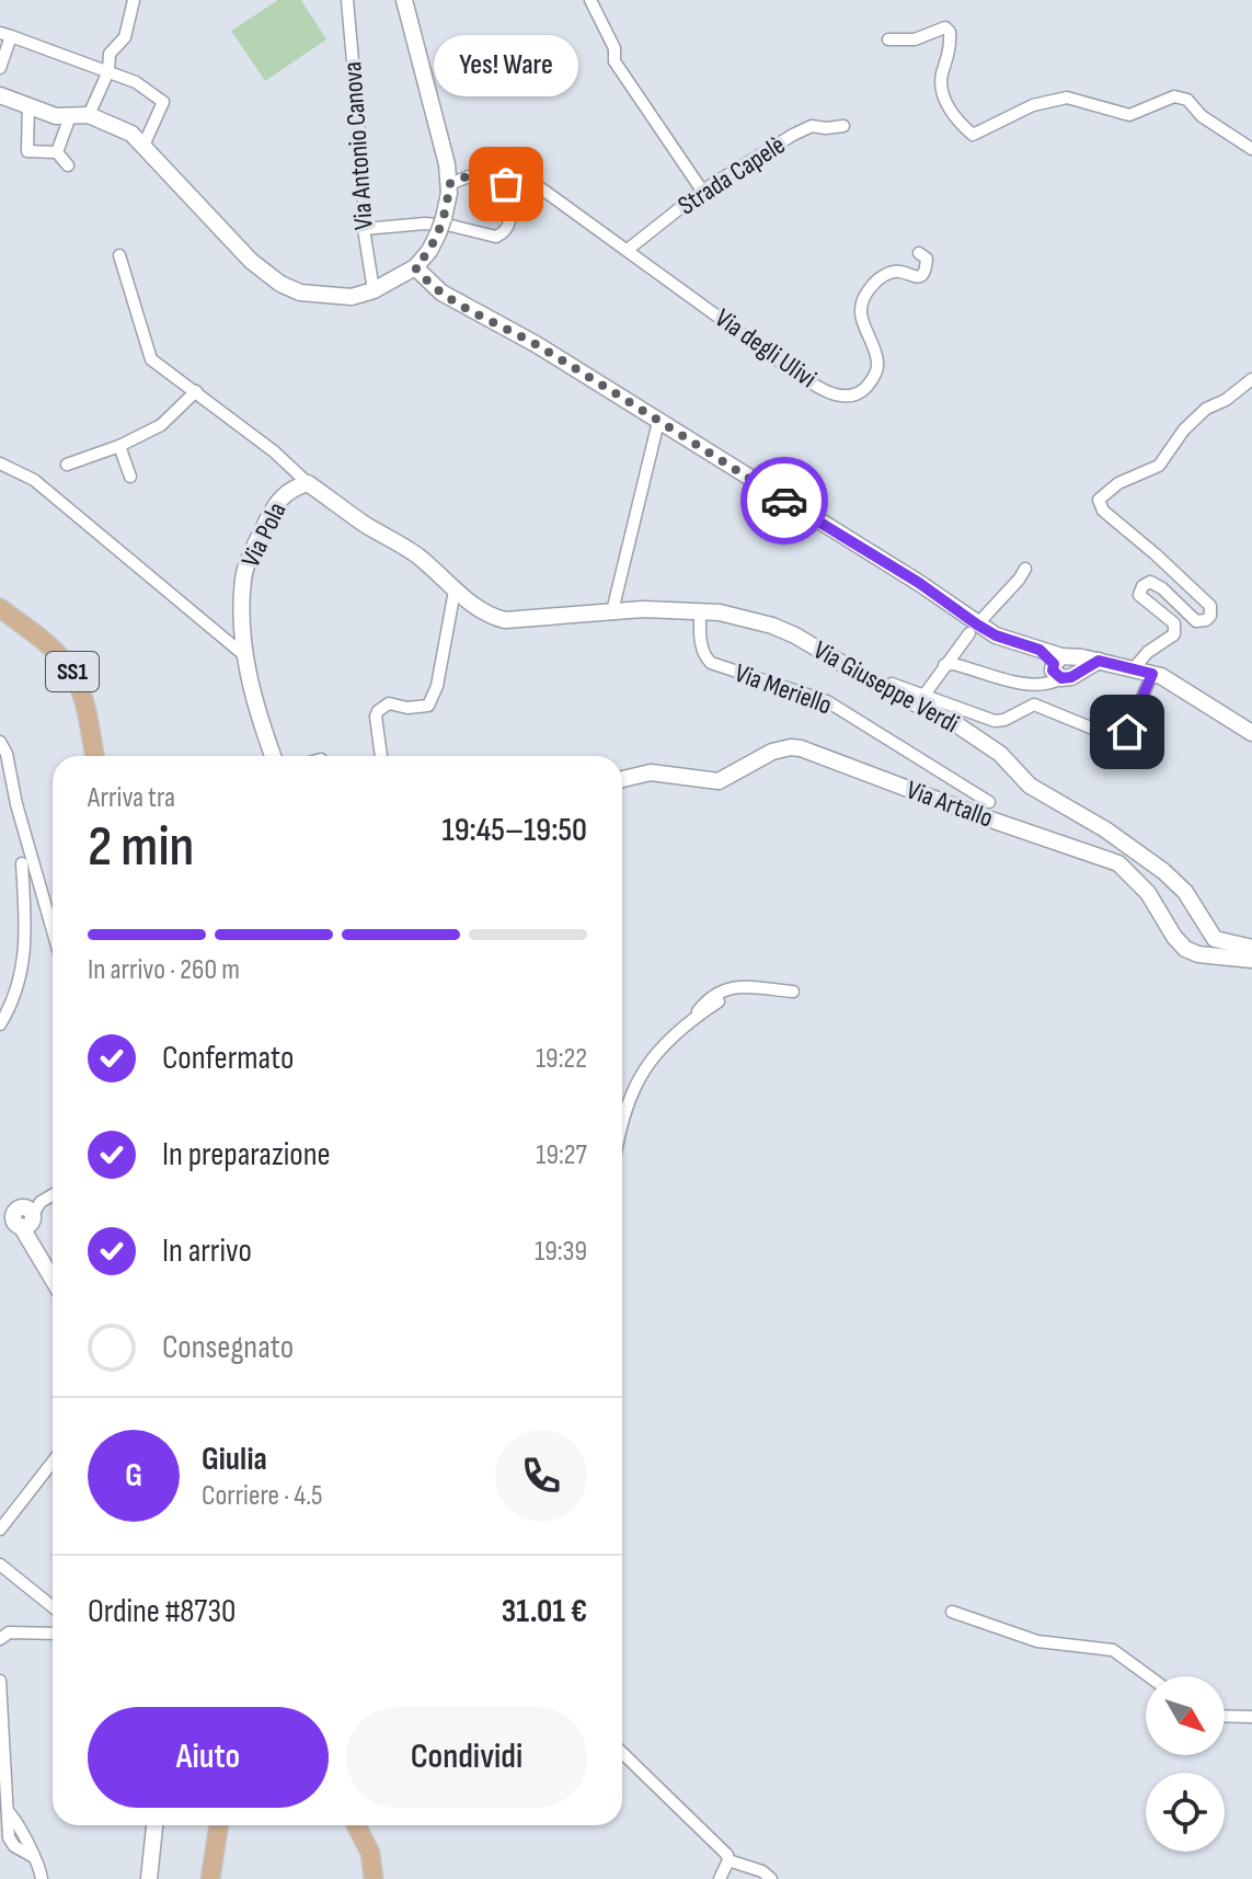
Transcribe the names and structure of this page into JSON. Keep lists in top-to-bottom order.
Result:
{
  "streets": {
    "main road": ["SS1"],
    "street": [
      "Via Antonio Canova",
      "Strada Capelè",
      "Via degli Ulivi",
      "Via Pola",
      "Via Giuseppe Verdi",
      "Via Meriello",
      "Via Artallo"
    ]
  },
  "crossings": [
    ["Strada Capelè", "Via degli Ulivi"],
    ["Via Pola", "Via Giuseppe Verdi"],
    ["Via Giuseppe Verdi", "Via Meriello"]
  ],
  "places": ["Yes! Ware"],
  "north": "bottom right",
  "page": {
    "bubble": "Yes! Ware",
    "heading": ["2 min", "Arriva tra", "19:45–19:50"],
    "panel": [
      "Giulia",
      "Corriere · 4.5",
      "Ordine #8730",
      "31.01 €"
    ],
    "bar": "In arrivo · 260 m",
    "list": [
      ["Confermato", "19:22"],
      ["In preparazione", "19:27"],
      ["In arrivo", "19:39"],
      "Consegnato"
    ],
    "round": "G",
    "buttons": ["Aiuto", "Condividi"]
  }
}
